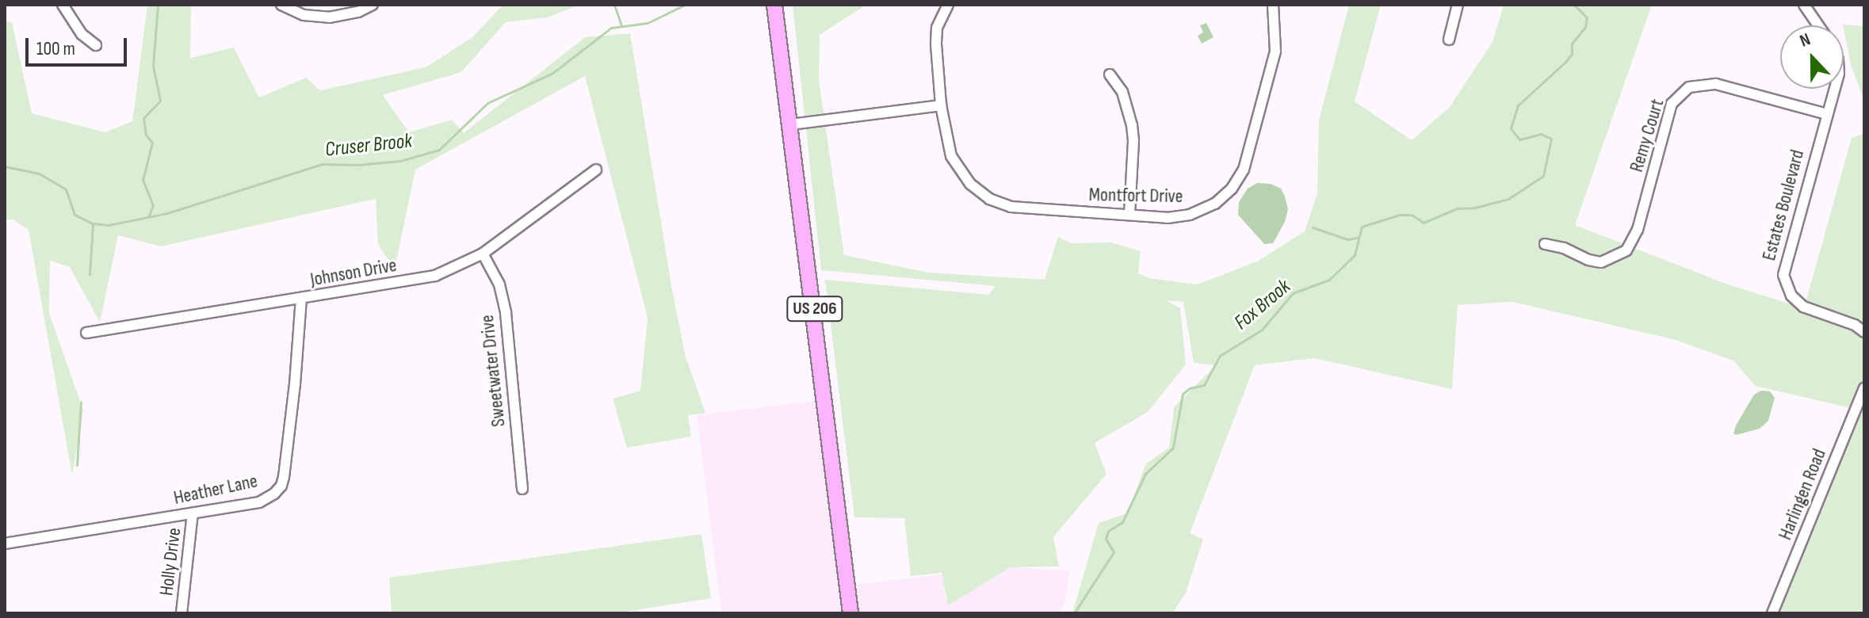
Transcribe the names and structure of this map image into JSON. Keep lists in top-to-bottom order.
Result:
{
  "streets": {
    "highway": ["US 206"],
    "street": [
      "Remy Court",
      "Montfort Drive",
      "Estates Boulevard",
      "Johnson Drive",
      "Sweetwater Drive",
      "Heather Lane",
      "Harlingen Road",
      "Holly Drive"
    ]
  },
  "crossings": [
    ["Remy Court", "Estates Boulevard"],
    ["Johnson Drive", "Sweetwater Drive"],
    ["Johnson Drive", "Heather Lane"],
    ["Heather Lane", "Holly Drive"]
  ],
  "water": ["Cruser Brook", "Fox Brook"],
  "scale_bar": "100 m",
  "north": "top"
}
